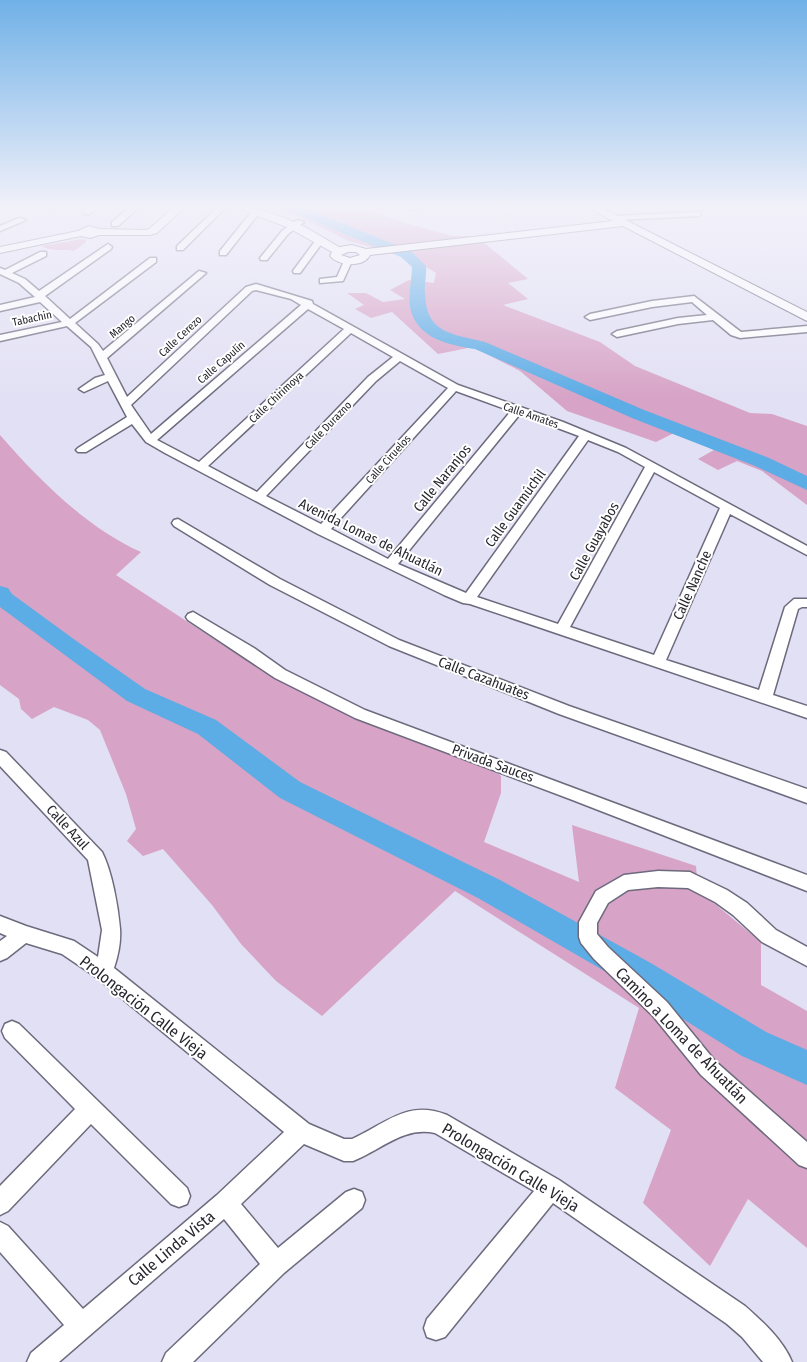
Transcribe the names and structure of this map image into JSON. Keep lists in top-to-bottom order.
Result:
{
  "streets": {
    "street": [
      "Tabachin",
      "Mango",
      "Calle Cerezo",
      "Calle Capulín",
      "Calle Chirimoya",
      "Calle Amates",
      "Calle Durazno",
      "Calle Ciruelos",
      "Calle Naranjos",
      "Calle Guamúchil",
      "Avenida Lomas de Ahuatlán",
      "Calle Guayabos",
      "Calle Nanche",
      "Calle Cazahuates",
      "Privada Sauces",
      "Calle Azul",
      "Prolongación Calle Vieja",
      "Camino a Loma de Ahuatlán",
      "Calle Linda Vista"
    ]
  },
  "crossings": [
    ["Tabachin", "Avenida Lomas de Ahuatlán"],
    ["Mango", "Avenida Lomas de Ahuatlán"],
    ["Calle Cerezo", "Calle Amates"],
    ["Calle Cerezo", "Avenida Lomas de Ahuatlán"],
    ["Calle Capulín", "Calle Amates"],
    ["Calle Capulín", "Avenida Lomas de Ahuatlán"],
    ["Calle Chirimoya", "Calle Amates"],
    ["Calle Chirimoya", "Avenida Lomas de Ahuatlán"],
    ["Calle Amates", "Calle Durazno"],
    ["Calle Amates", "Calle Ciruelos"],
    ["Calle Amates", "Calle Naranjos"],
    ["Calle Amates", "Calle Guamúchil"],
    ["Calle Amates", "Calle Guayabos"],
    ["Calle Amates", "Calle Nanche"],
    ["Calle Durazno", "Avenida Lomas de Ahuatlán"],
    ["Calle Ciruelos", "Avenida Lomas de Ahuatlán"],
    ["Calle Naranjos", "Avenida Lomas de Ahuatlán"],
    ["Calle Guamúchil", "Avenida Lomas de Ahuatlán"],
    ["Avenida Lomas de Ahuatlán", "Calle Guayabos"],
    ["Avenida Lomas de Ahuatlán", "Calle Nanche"],
    ["Calle Azul", "Prolongación Calle Vieja"],
    ["Prolongación Calle Vieja", "Calle Linda Vista"]
  ]
}
